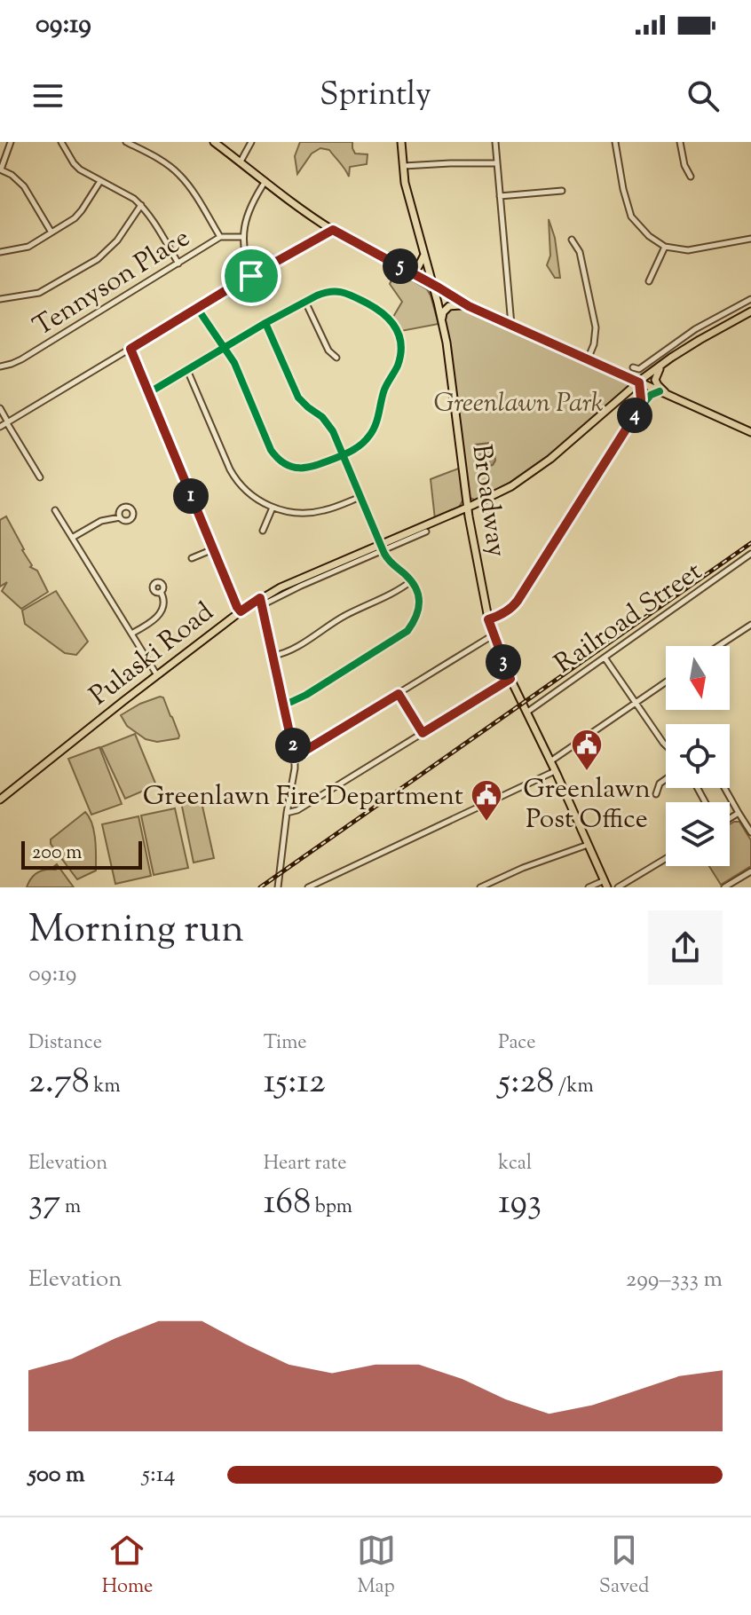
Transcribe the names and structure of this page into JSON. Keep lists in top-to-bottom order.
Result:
{
  "streets": {
    "main road": ["Broadway", "Pulaski Road"],
    "street": ["Tennyson Place", "Railroad Street"]
  },
  "crossings": [
    ["Broadway", "Railroad Street"],
    ["Broadway", "Pulaski Road"]
  ],
  "parks": ["Greenlawn Park"],
  "places": {
    "public building": ["Greenlawn Post Office", "Greenlawn Fire Department"]
  },
  "scale_bar": "200 m",
  "north": "bottom",
  "page": {
    "status": "09:19",
    "header": "Sprintly",
    "pins": [
      "5",
      "4",
      "1",
      "3",
      "2"
    ],
    "scale": "200 m",
    "heading": ["Morning run", "09:19"],
    "stats": [
      ["Distance", "2.78 km"],
      ["Time", "15:12"],
      ["Pace", "5:28 /km"],
      ["Elevation", "37 m"],
      ["Heart rate", "168 bpm"],
      ["kcal", "193"]
    ],
    "chart": ["Elevation", "299–333 m"],
    "list": [
      {
        "name": "500 m",
        "note": "5:14"
      }
    ],
    "tabs": ["Home", "Map", "Saved"]
  }
}
